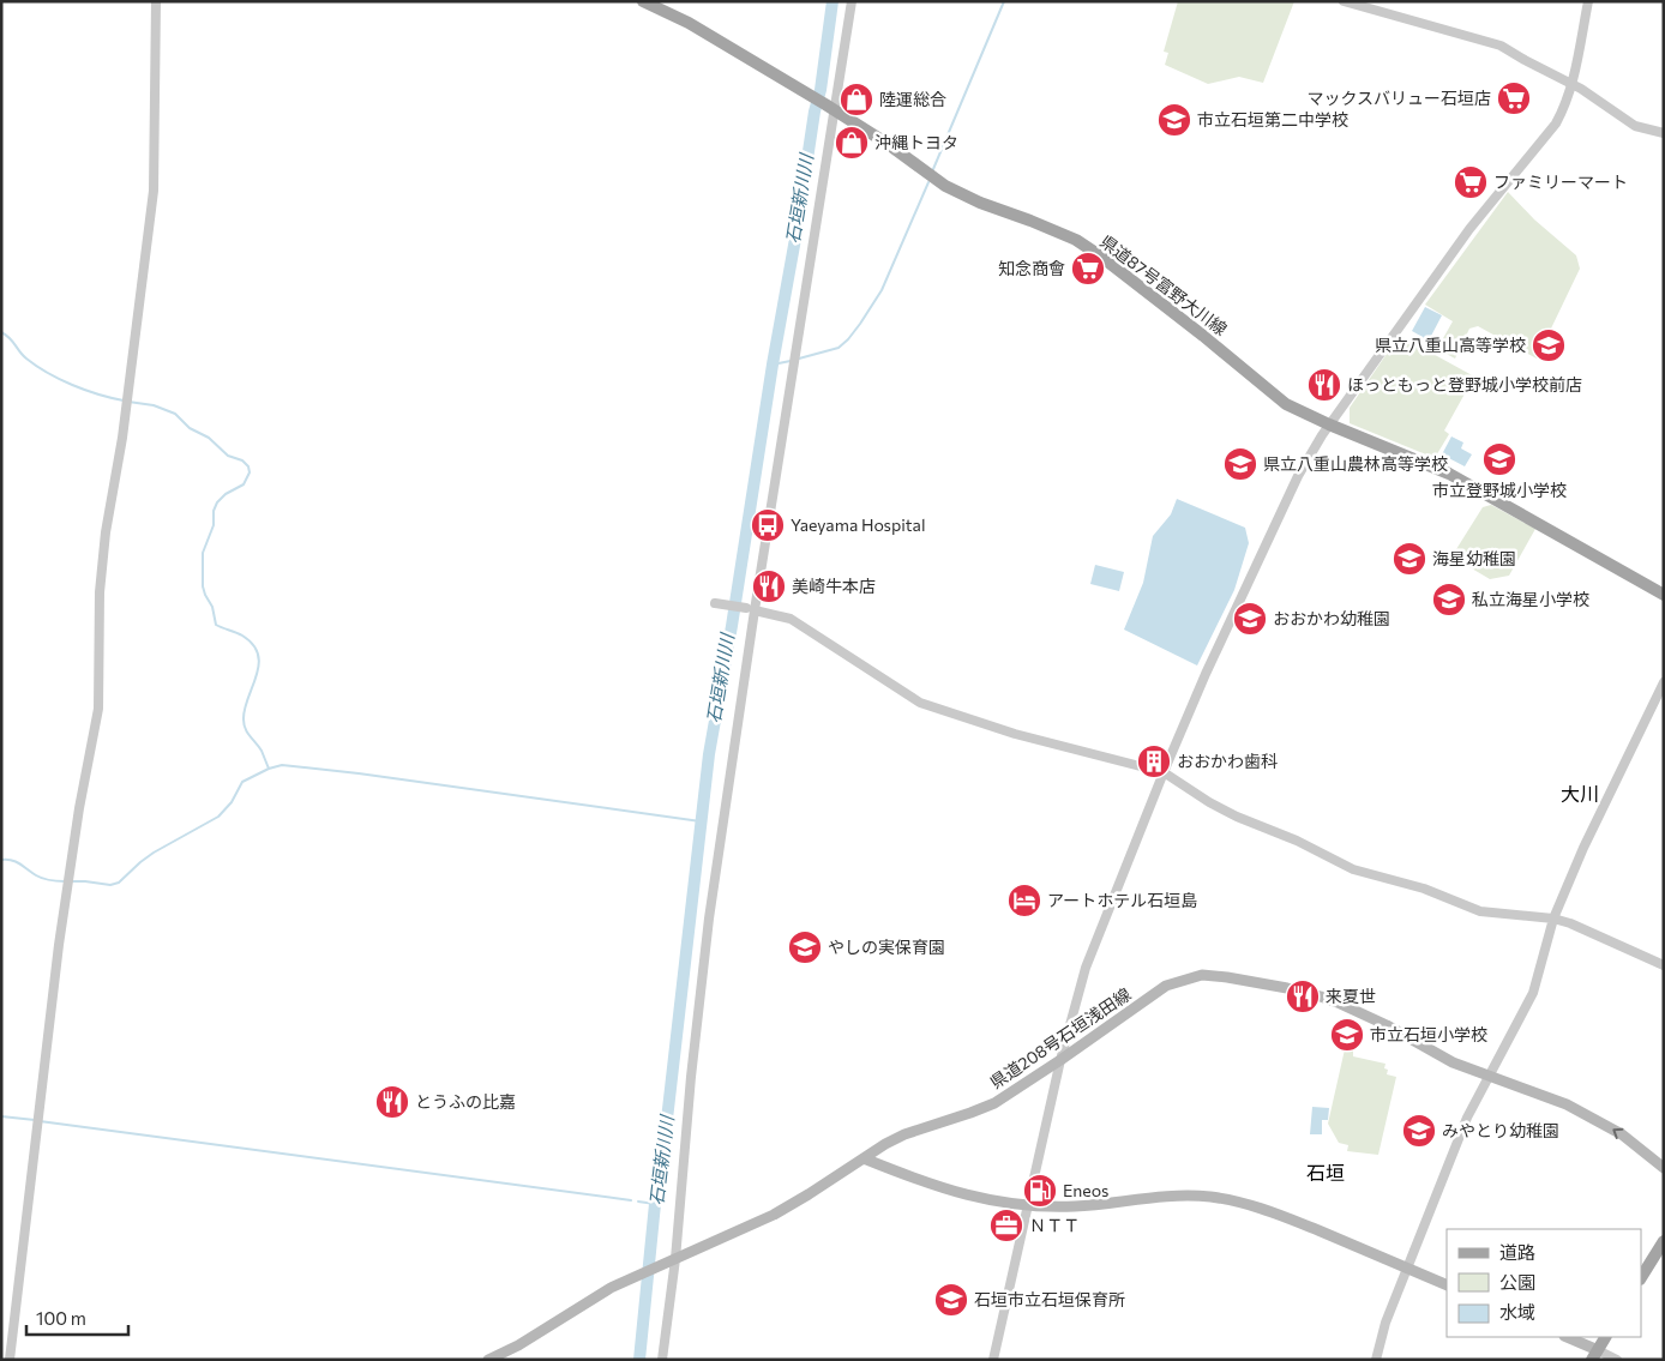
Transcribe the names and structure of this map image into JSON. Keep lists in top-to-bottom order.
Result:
{
  "streets": {
    "main road": ["県道87号富野大川線", "県道208号石垣浅田線"]
  },
  "districts": ["大川", "石垣"],
  "water": ["石垣新川川"],
  "places": {
    "supermarket": ["マックスバリュー石垣店", "ファミリーマート", "知念商會"],
    "shop": ["陸運総合", "沖縄トヨタ"],
    "school or university": [
      "市立石垣第二中学校",
      "県立八重山高等学校",
      "市立登野城小学校",
      "県立八重山農林高等学校",
      "海星幼稚園",
      "私立海星小学校",
      "おおかわ幼稚園",
      "やしの実保育園",
      "市立石垣小学校",
      "みやとり幼稚園",
      "石垣市立石垣保育所"
    ],
    "restaurant": [
      "ほっともっと登野城小学校前店",
      "美崎牛本店",
      "来夏世",
      "とうふの比嘉"
    ],
    "bus stop": ["Yaeyama Hospital"],
    "building": ["おおかわ歯科"],
    "hotel": ["アートホテル石垣島"],
    "fuel station": ["Eneos"],
    "office": ["ＮＴＴ"]
  },
  "legend": ["道路", "公園", "水域"],
  "scale_bar": "100 m"
}
